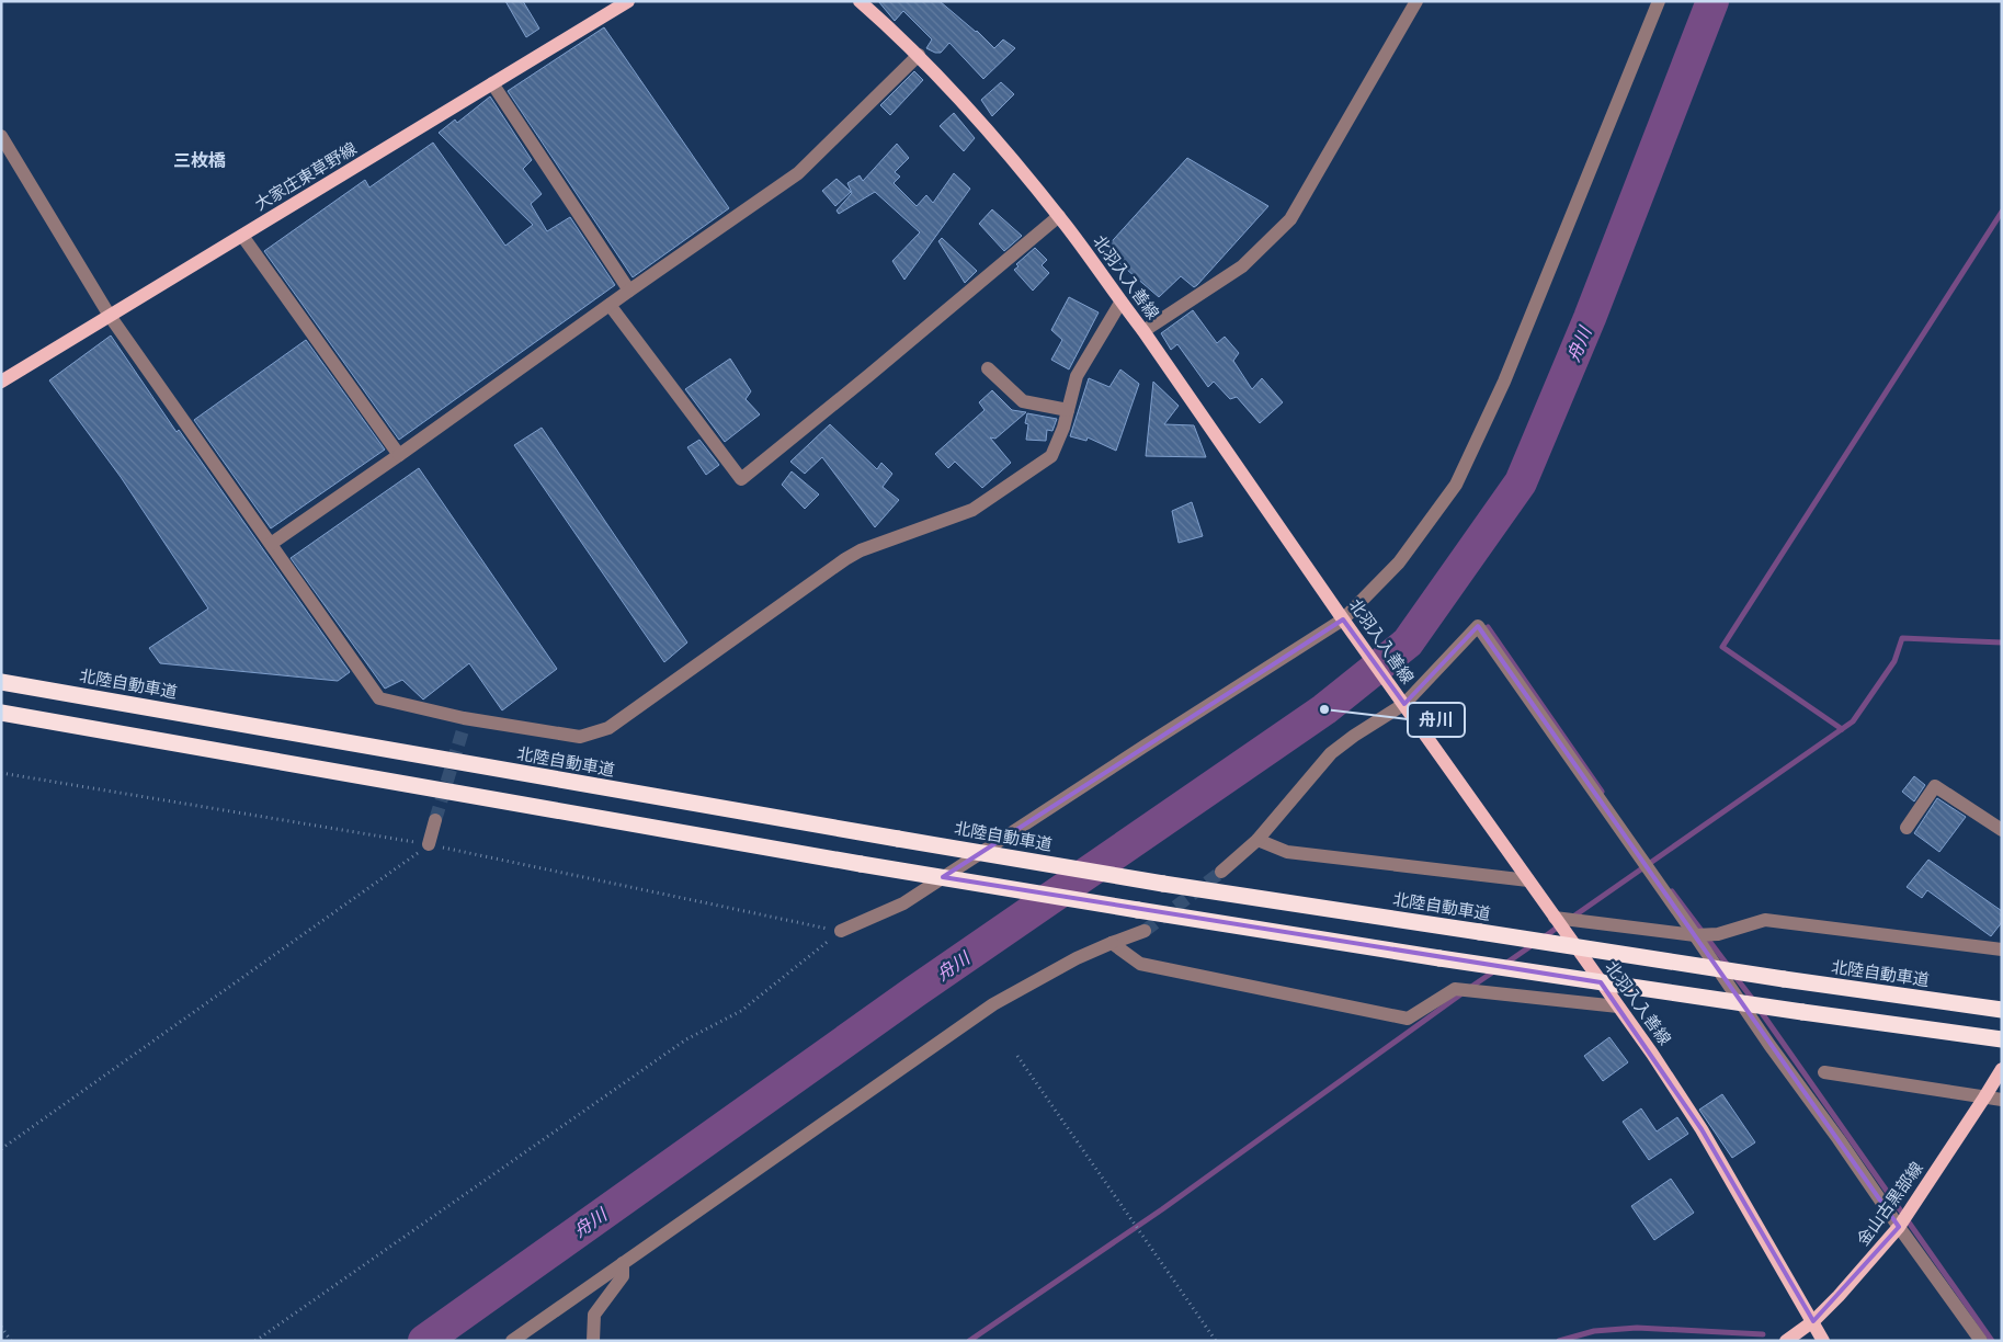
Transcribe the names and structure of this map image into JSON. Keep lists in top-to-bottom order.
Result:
{
  "streets": {
    "highway": ["北陸自動車道"],
    "main road": ["大家庄東草野線", "北羽入入善線", "金山古黒部線"]
  },
  "crossings": [
    ["北羽入入善線", "金山古黒部線"]
  ],
  "districts": ["三枚橋"],
  "water": ["舟川"],
  "places": ["舟川"]
}
